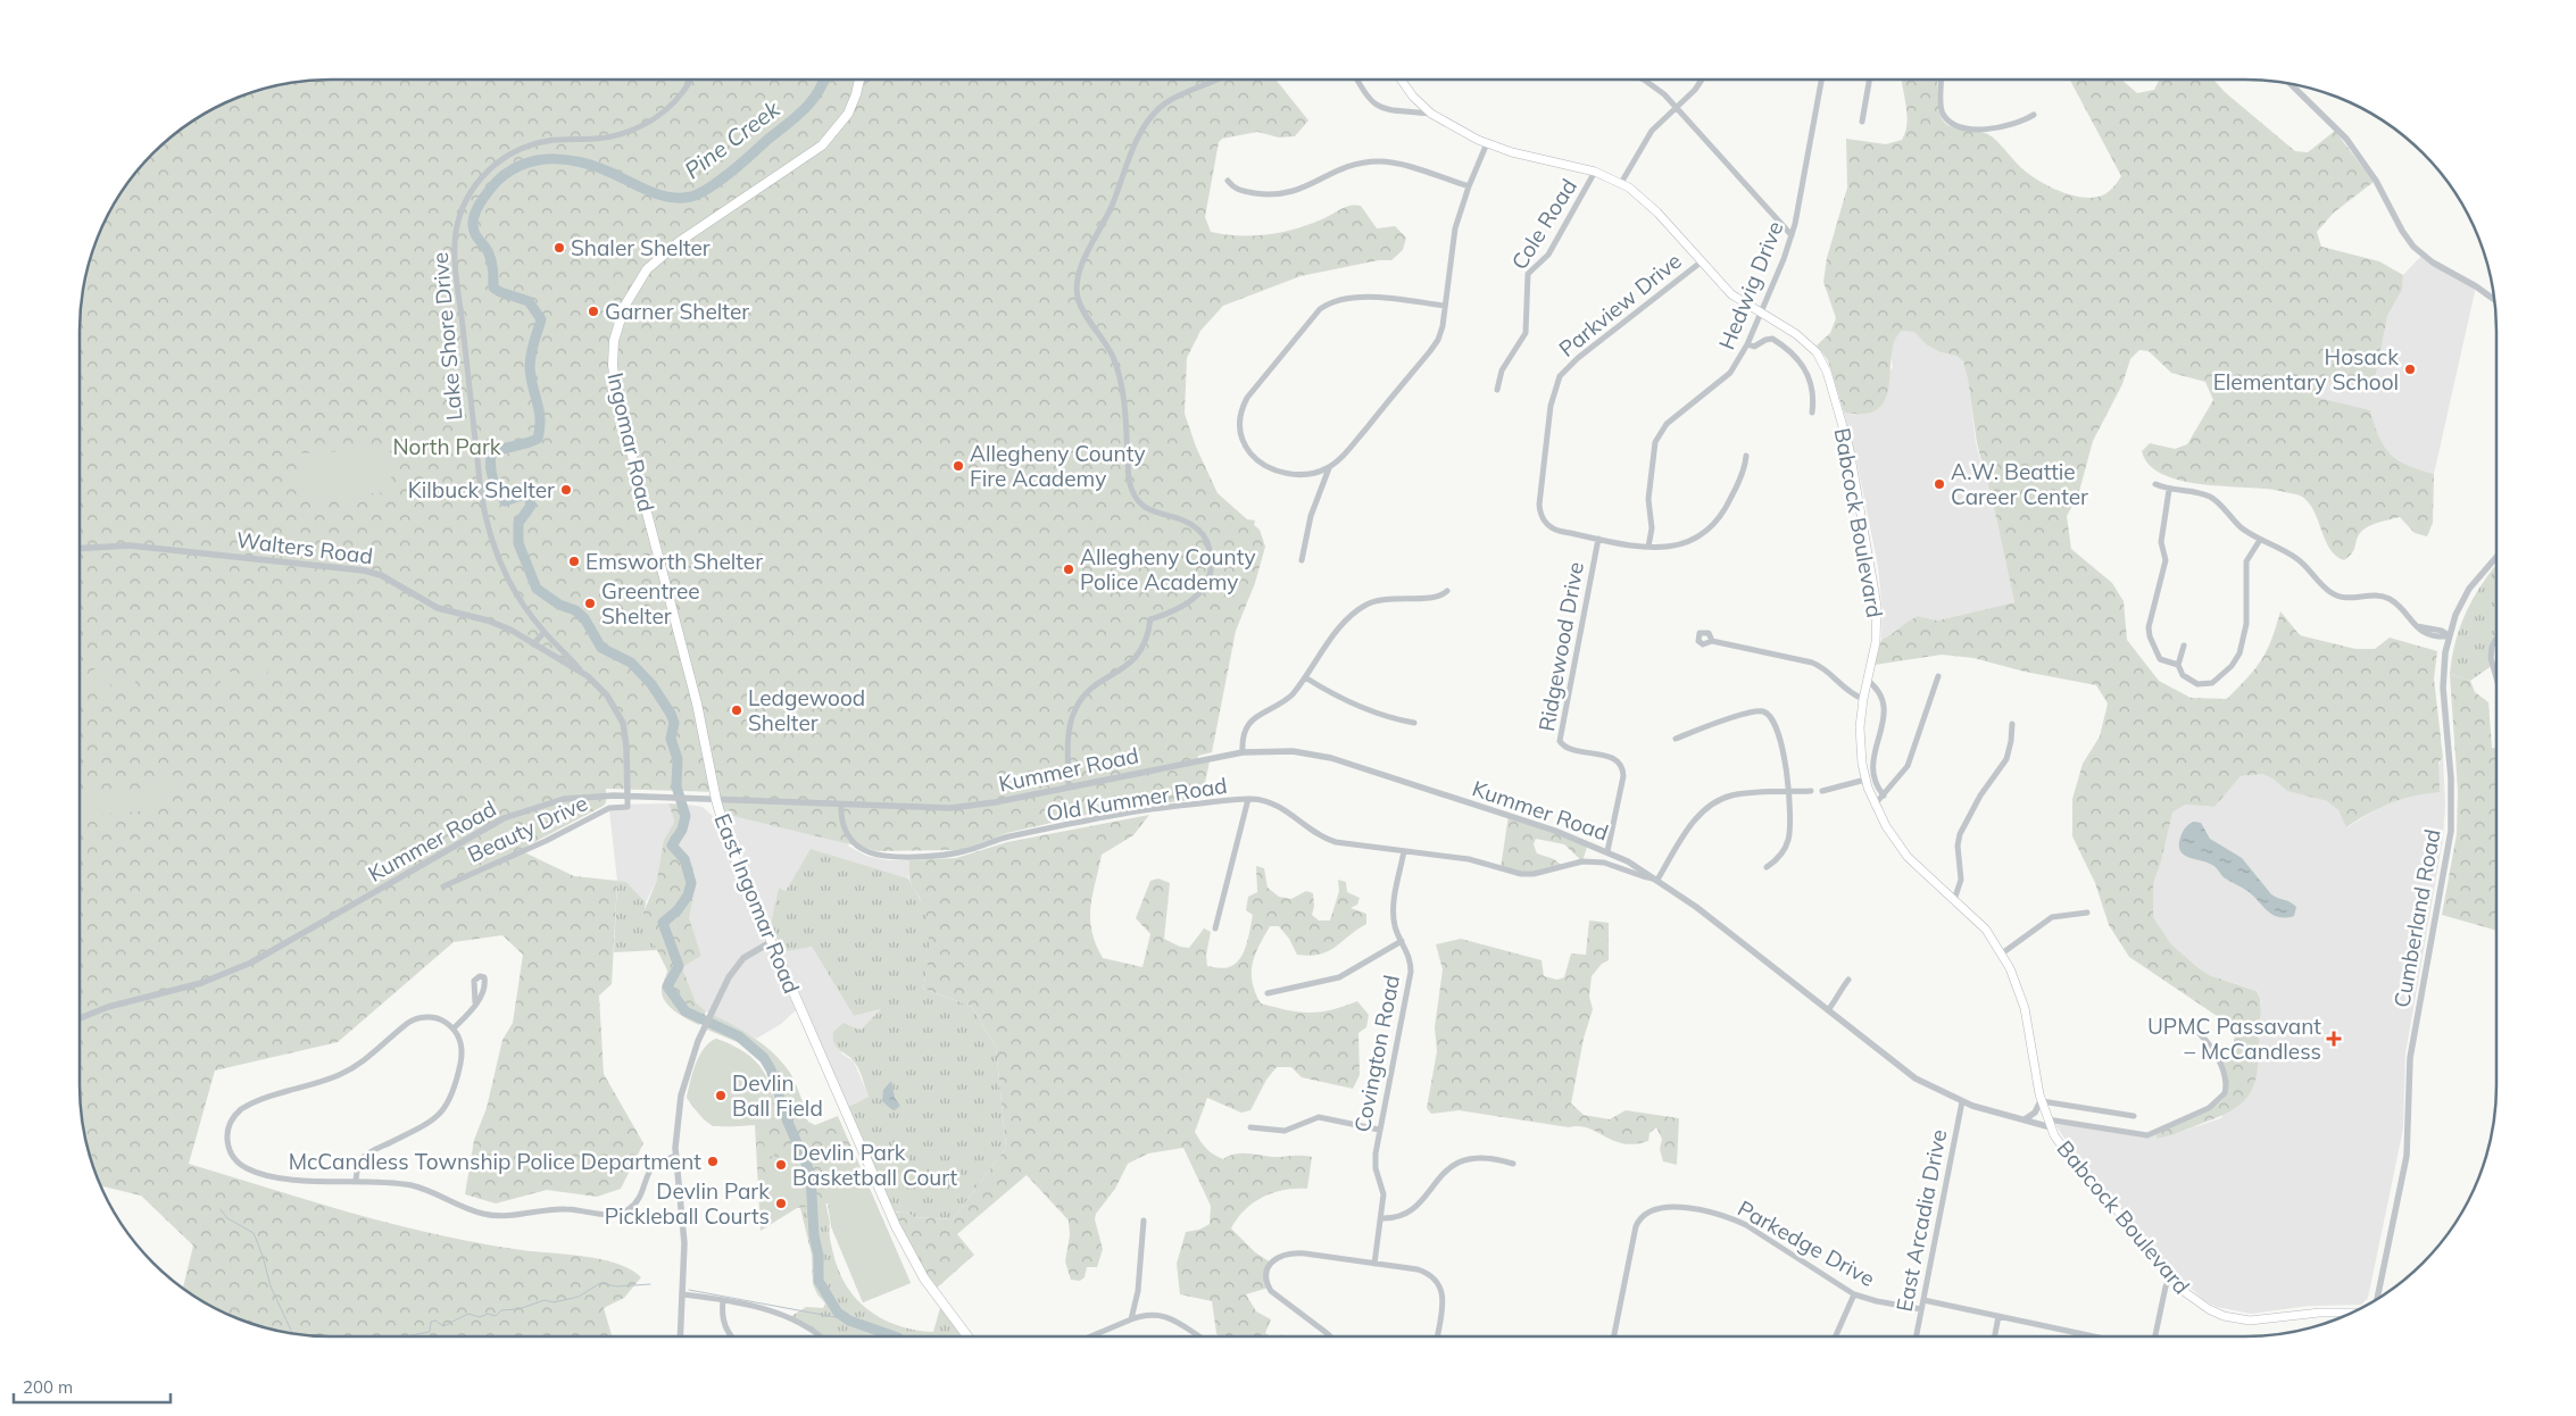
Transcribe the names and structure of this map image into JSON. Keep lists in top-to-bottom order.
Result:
{
  "streets": {
    "main road": ["Ingomar Road", "Babcock Boulevard", "East Ingomar Road"],
    "street": [
      "Cole Road",
      "Hedwig Drive",
      "Parkview Drive",
      "Lake Shore Drive",
      "Walters Road",
      "Ridgewood Drive",
      "Kummer Road",
      "Old Kummer Road",
      "Beauty Drive",
      "Cumberland Road",
      "Covington Road",
      "East Arcadia Drive",
      "Parkedge Drive"
    ]
  },
  "crossings": [
    ["Cole Road", "Babcock Boulevard"],
    ["Hedwig Drive", "Parkview Drive"],
    ["Hedwig Drive", "Babcock Boulevard"],
    ["Parkview Drive", "Babcock Boulevard"],
    ["Parkview Drive", "Ridgewood Drive"],
    ["Lake Shore Drive", "Walters Road"],
    ["Lake Shore Drive", "Kummer Road"],
    ["Lake Shore Drive", "Beauty Drive"],
    ["Ingomar Road", "Kummer Road"],
    ["Ingomar Road", "East Ingomar Road"],
    ["Babcock Boulevard", "Kummer Road"],
    ["Ridgewood Drive", "Kummer Road"],
    ["Kummer Road", "Old Kummer Road"],
    ["Kummer Road", "Beauty Drive"],
    ["Kummer Road", "East Ingomar Road"],
    ["Kummer Road", "East Arcadia Drive"],
    ["Old Kummer Road", "Covington Road"],
    ["East Arcadia Drive", "Parkedge Drive"]
  ],
  "water": ["Pine Creek"],
  "parks": ["North Park"],
  "places": {
    "other": [
      "Shaler Shelter",
      "Garner Shelter",
      "Hosack Elementary School",
      "Allegheny County Fire Academy",
      "A.W. Beattie Career Center",
      "Kilbuck Shelter",
      "Emsworth Shelter",
      "Allegheny County Police Academy",
      "Greentree Shelter",
      "Ledgewood Shelter",
      "Devlin Ball Field",
      "McCandless Township Police Department",
      "Devlin Park Basketball Court",
      "Devlin Park Pickleball Courts"
    ],
    "health": ["UPMC Passavant – McCandless"]
  },
  "scale_bar": "200 m"
}
